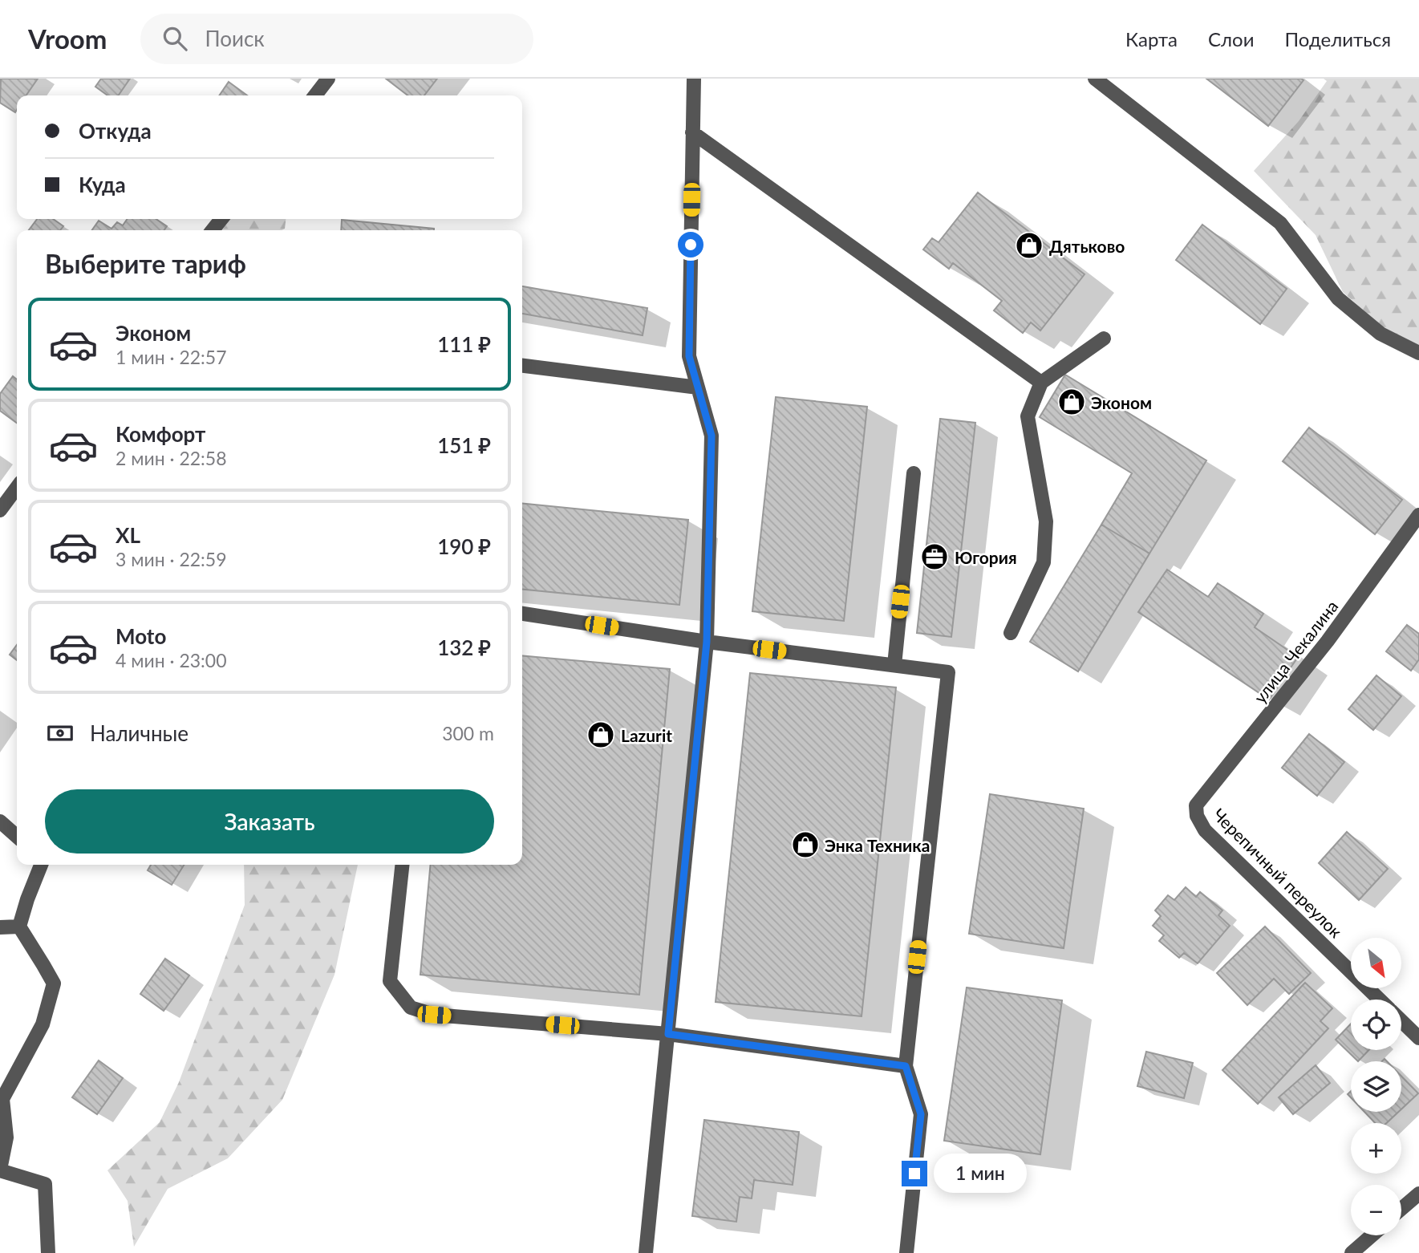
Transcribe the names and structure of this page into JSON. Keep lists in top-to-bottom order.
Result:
{
  "streets": {
    "street": ["улица Чекалина", "Черепичный переулок"]
  },
  "crossings": [
    ["улица Чекалина", "Черепичный переулок"]
  ],
  "places": {
    "shop": [
      "Дятьково",
      "Эконом",
      "Lazurit",
      "Энка Техника"
    ],
    "office": ["Югория"]
  },
  "north": "bottom right",
  "page": {
    "header": "Vroom",
    "search": "Поиск",
    "nav": ["Карта", "Слои", "Поделиться"],
    "banner": ["Откуда", "Куда"],
    "heading": "Выберите тариф",
    "list": [
      {
        "name": "Эконом",
        "note": "1 мин · 22:57",
        "value": "111 ₽"
      },
      {
        "name": "Комфорт",
        "note": "2 мин · 22:58",
        "value": "151 ₽"
      },
      {
        "name": "XL",
        "note": "3 мин · 22:59",
        "value": "190 ₽"
      },
      {
        "name": "Moto",
        "note": "4 мин · 23:00",
        "value": "132 ₽"
      }
    ],
    "pay": ["Наличные", "300 m"],
    "buttons": "Заказать",
    "map_buttons": ["+", "−"],
    "bubble": "1 мин"
  }
}
